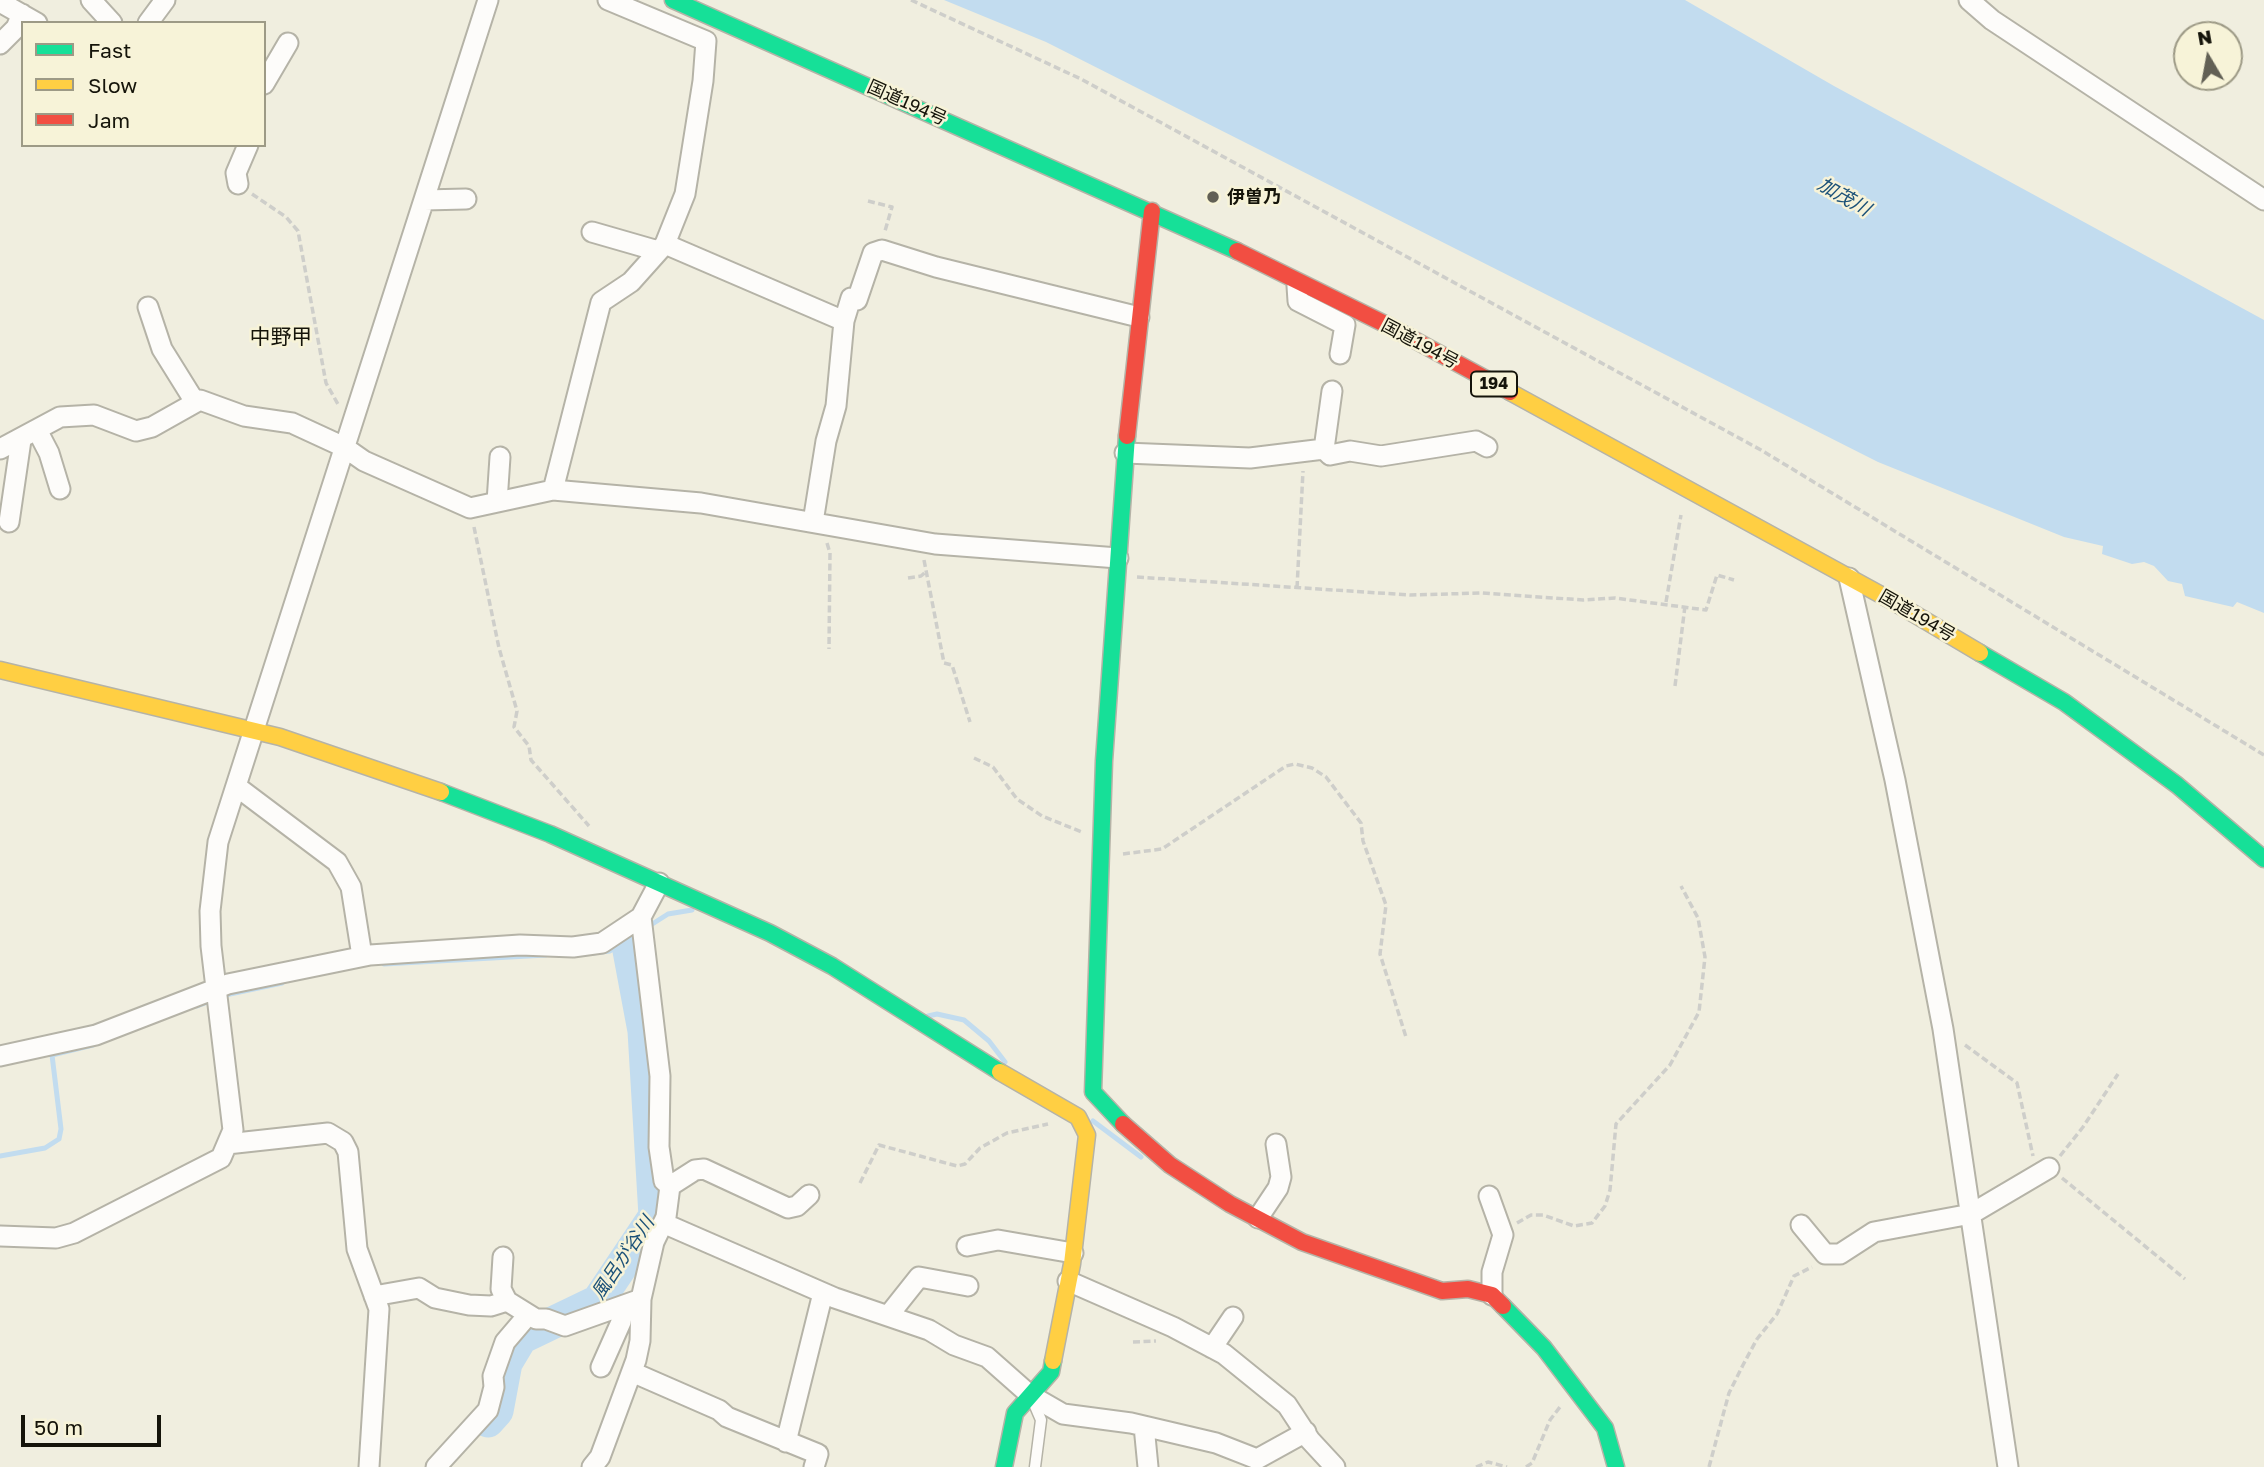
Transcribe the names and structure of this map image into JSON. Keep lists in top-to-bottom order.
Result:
{
  "streets": {
    "main road": ["国道194号", "194"]
  },
  "districts": ["中野甲"],
  "water": ["加茂川", "風呂が谷川"],
  "places": ["伊曽乃"],
  "legend": ["Fast", "Slow", "Jam"],
  "scale_bar": "50 m",
  "north": "top"
}
